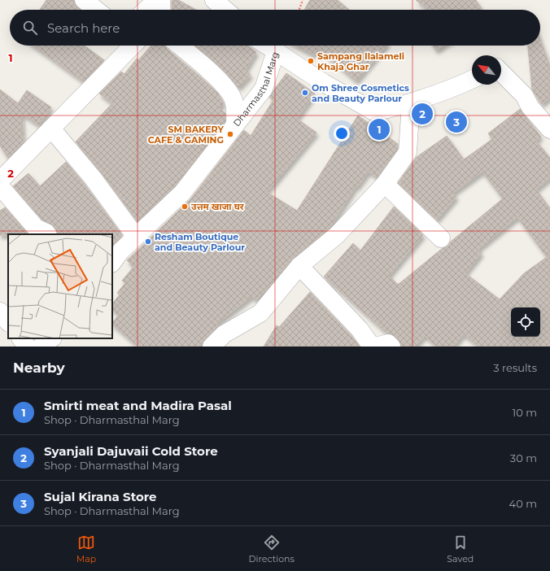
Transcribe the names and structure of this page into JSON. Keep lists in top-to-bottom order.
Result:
{
  "streets": {
    "street": ["Dharmasthal Marg"]
  },
  "places": [
    "Sampang Ilalameli Khaja Ghar",
    "Om Shree Cosmetics and Beauty Parlour",
    "SM BAKERY CAFE & GAMING",
    "उत्तम खाजा घर",
    "Resham Boutique and Beauty Parlour"
  ],
  "north": "top left",
  "page": {
    "search": "Search here",
    "pins": ["2", "3", "1"],
    "heading": ["Nearby", "3 results"],
    "list": [
      {
        "mark": "1",
        "name": "Smirti meat and Madira Pasal",
        "note": "Shop · Dharmasthal Marg",
        "value": "10 m"
      },
      {
        "mark": "2",
        "name": "Syanjali Dajuvaii Cold Store",
        "note": "Shop · Dharmasthal Marg",
        "value": "30 m"
      },
      {
        "mark": "3",
        "name": "Sujal Kirana Store",
        "note": "Shop · Dharmasthal Marg",
        "value": "40 m"
      }
    ],
    "nav": ["Map", "Directions", "Saved"]
  },
  "grid": {
    "rows": ["1", "2"]
  }
}
